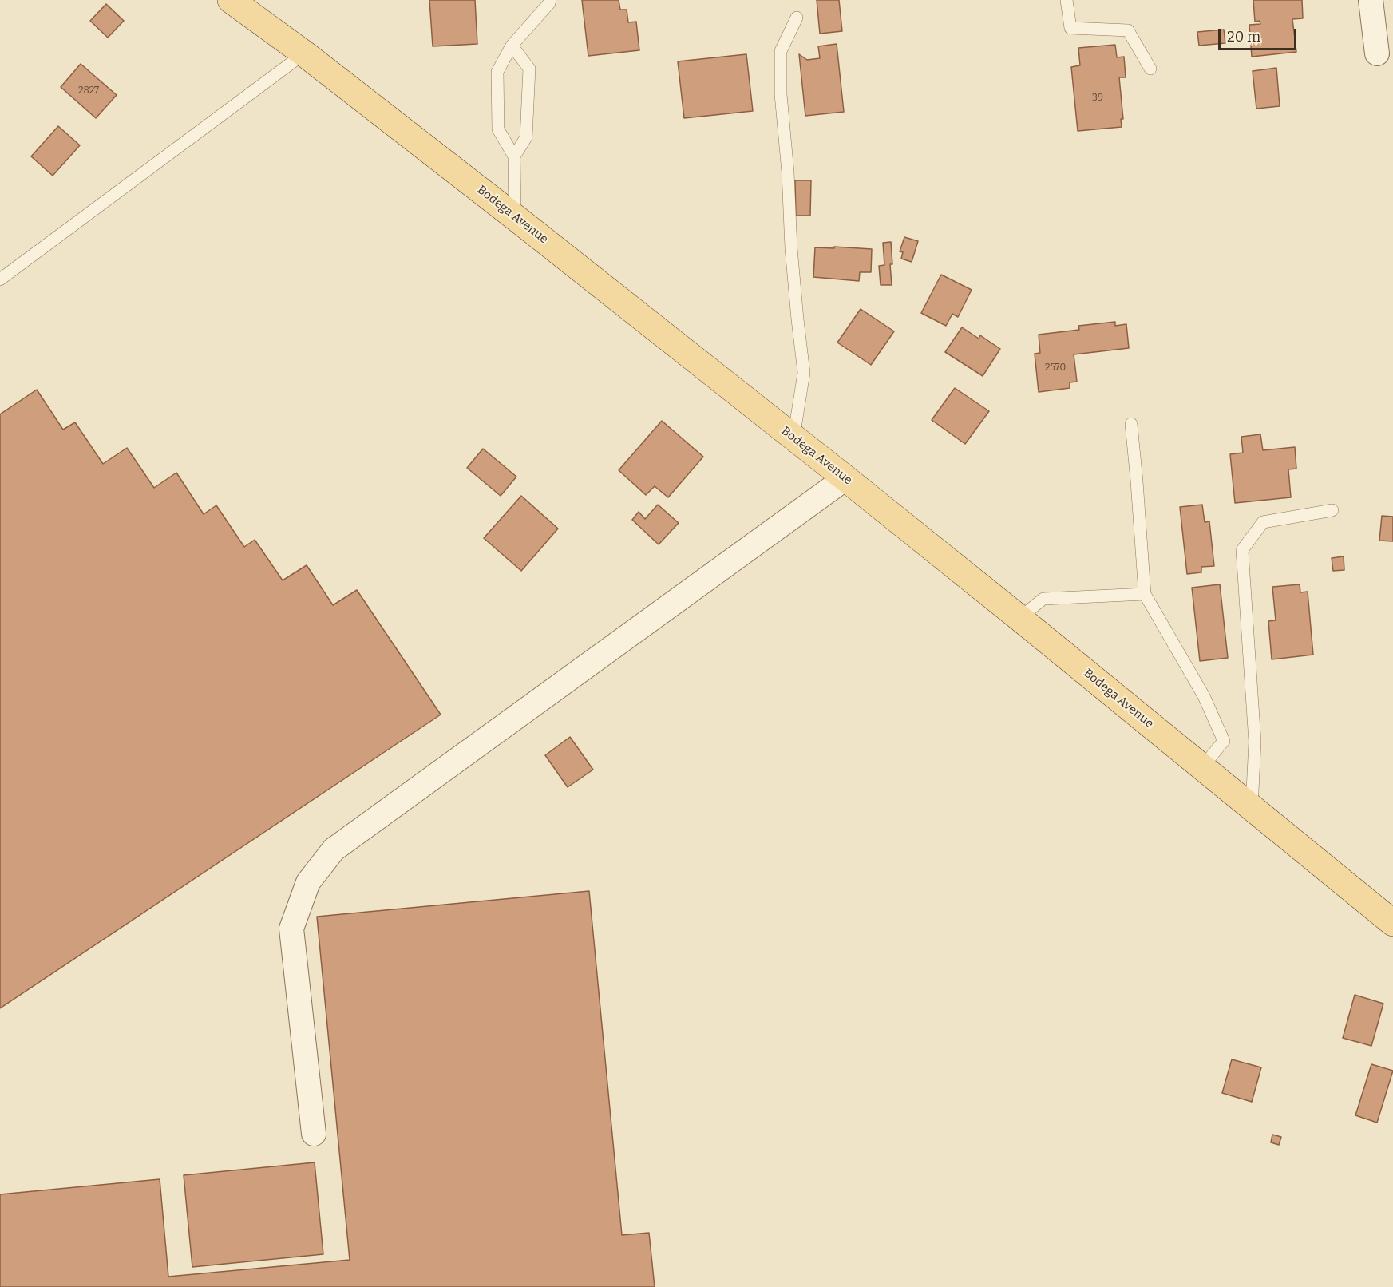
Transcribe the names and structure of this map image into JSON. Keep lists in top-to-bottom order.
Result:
{
  "streets": {
    "main road": ["Bodega Avenue"]
  },
  "house_numbers": ["2827", "39", "2570"],
  "scale_bar": "20 m"
}
